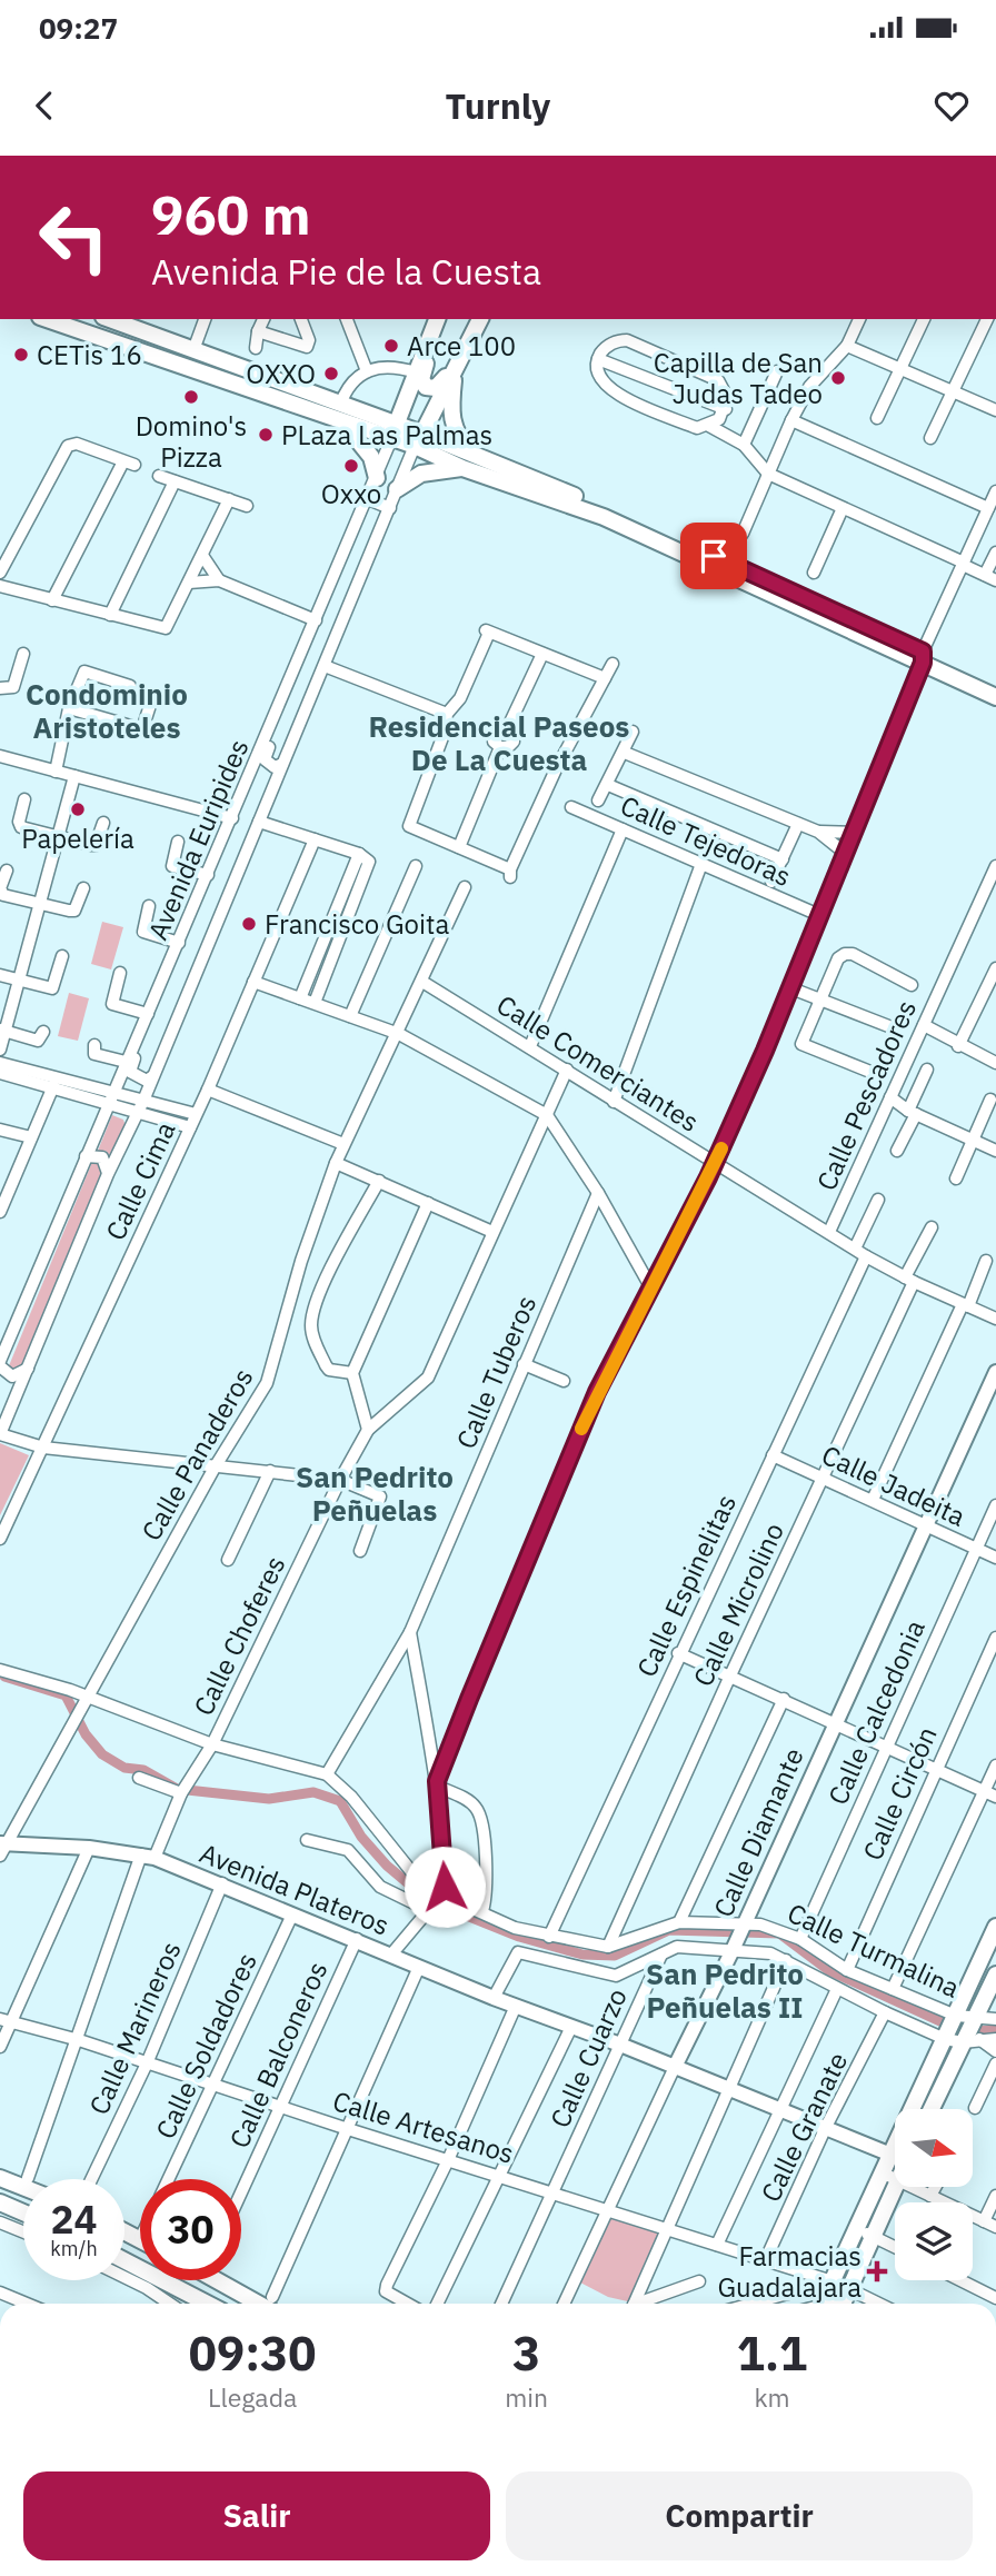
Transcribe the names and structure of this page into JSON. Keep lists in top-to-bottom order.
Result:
{
  "streets": {
    "street": [
      "Avenida Euripides",
      "Calle Tejedoras",
      "Calle Comerciantes",
      "Calle Pescadores",
      "Calle Cima",
      "Calle Tuberos",
      "Calle Panaderos",
      "Calle Jadeita",
      "Calle Espinelitas",
      "Calle Microlino",
      "Calle Choferes",
      "Calle Calcedonia",
      "Calle Circón",
      "Calle Diamante",
      "Avenida Plateros",
      "Calle Turmalina",
      "Calle Marineros",
      "Calle Soldadores",
      "Calle Balconeros",
      "Calle Cuarzo",
      "Calle Artesanos",
      "Calle Granate"
    ]
  },
  "crossings": [
    ["Calle Comerciantes", "Calle Pescadores"],
    ["Calle Comerciantes", "Calle Panaderos"],
    ["Calle Comerciantes", "Calle Espinelitas"],
    ["Calle Comerciantes", "Calle Microlino"],
    ["Calle Comerciantes", "Calle Choferes"],
    ["Calle Panaderos", "Avenida Plateros"],
    ["Calle Jadeita", "Calle Espinelitas"],
    ["Calle Jadeita", "Calle Microlino"],
    ["Calle Jadeita", "Calle Calcedonia"],
    ["Calle Jadeita", "Calle Diamante"],
    ["Calle Espinelitas", "Calle Turmalina"],
    ["Calle Microlino", "Calle Turmalina"],
    ["Calle Choferes", "Avenida Plateros"],
    ["Calle Choferes", "Calle Artesanos"],
    ["Calle Calcedonia", "Calle Turmalina"],
    ["Calle Circón", "Calle Turmalina"],
    ["Calle Diamante", "Avenida Plateros"],
    ["Calle Diamante", "Calle Turmalina"],
    ["Calle Diamante", "Calle Artesanos"],
    ["Avenida Plateros", "Calle Turmalina"],
    ["Avenida Plateros", "Calle Marineros"],
    ["Avenida Plateros", "Calle Soldadores"],
    ["Avenida Plateros", "Calle Balconeros"],
    ["Avenida Plateros", "Calle Cuarzo"],
    ["Avenida Plateros", "Calle Granate"],
    ["Calle Turmalina", "Calle Cuarzo"],
    ["Calle Turmalina", "Calle Granate"],
    ["Calle Marineros", "Calle Artesanos"],
    ["Calle Soldadores", "Calle Artesanos"],
    ["Calle Balconeros", "Calle Artesanos"],
    ["Calle Cuarzo", "Calle Artesanos"],
    ["Calle Artesanos", "Calle Granate"]
  ],
  "districts": [
    "Condominio Aristoteles",
    "Residencial Paseos De La Cuesta",
    "San Pedrito Peñuelas",
    "San Pedrito Peñuelas II"
  ],
  "places": {
    "other": [
      "Arce 100",
      "CETis 16",
      "OXXO",
      "Capilla de San Judas Tadeo",
      "Domino's Pizza",
      "PLaza Las Palmas",
      "Oxxo",
      "Papelería",
      "Francisco Goita"
    ],
    "health": ["Farmacias Guadalajara"]
  },
  "north": "right",
  "page": {
    "status": "09:27",
    "header": "Turnly",
    "turn": ["960 m", "Avenida Pie de la Cuesta"],
    "speed": "24 km/h",
    "limit": "30",
    "eta": [
      "09:30",
      "Llegada",
      "3",
      "min",
      "1.1",
      "km"
    ],
    "buttons": ["Salir", "Compartir"]
  }
}
